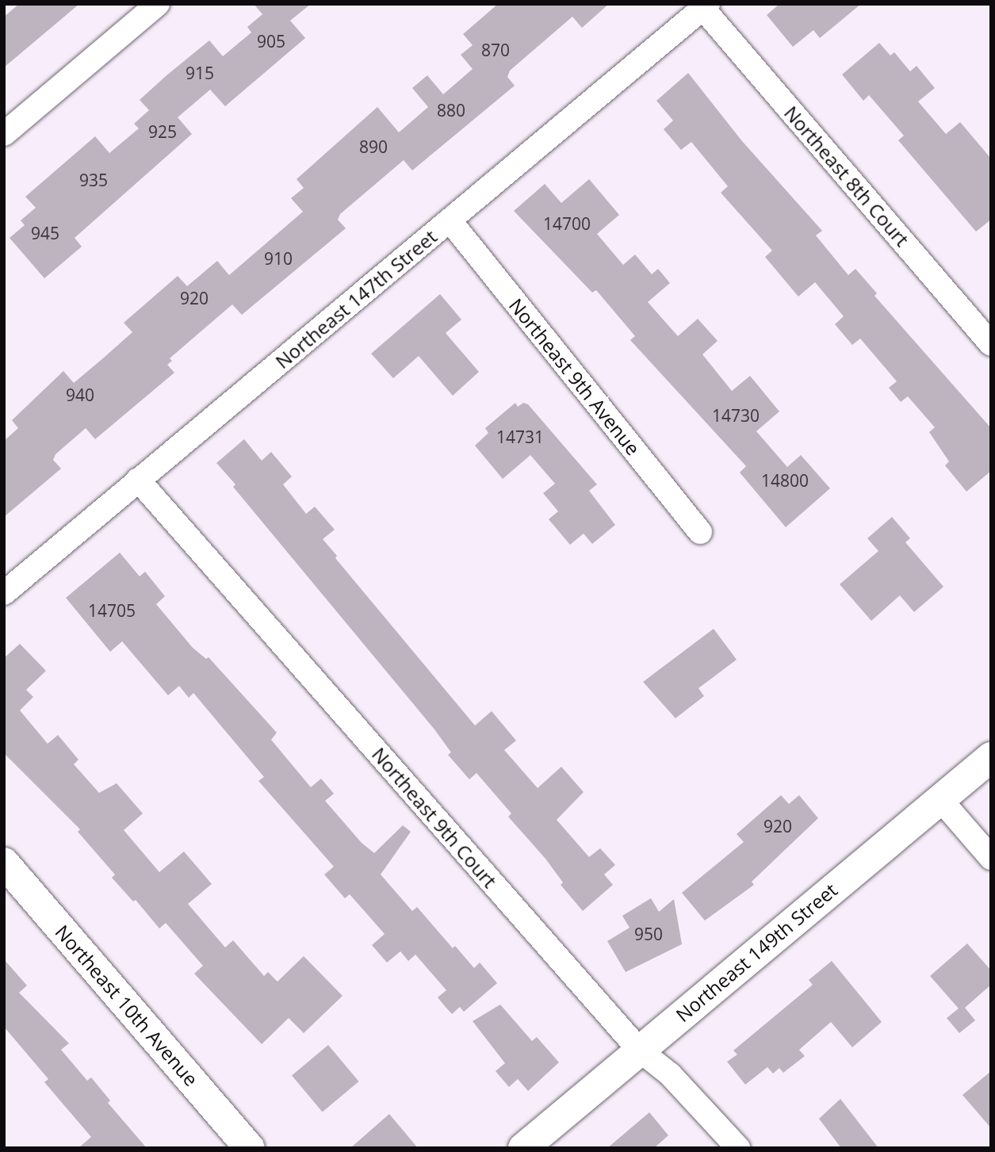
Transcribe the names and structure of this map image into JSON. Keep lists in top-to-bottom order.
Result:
{
  "streets": {
    "street": [
      "Northeast 8th Court",
      "Northeast 147th Street",
      "Northeast 9th Avenue",
      "Northeast 9th Court",
      "Northeast 149th Street",
      "Northeast 10th Avenue"
    ]
  },
  "crossings": [
    ["Northeast 8th Court", "Northeast 147th Street"],
    ["Northeast 147th Street", "Northeast 9th Avenue"],
    ["Northeast 147th Street", "Northeast 9th Court"],
    ["Northeast 9th Court", "Northeast 149th Street"]
  ],
  "house_numbers": [
    "905",
    "870",
    "915",
    "880",
    "925",
    "890",
    "935",
    "14700",
    "945",
    "910",
    "920",
    "940",
    "14730",
    "14731",
    "14800",
    "14705",
    "920",
    "950"
  ]
}
